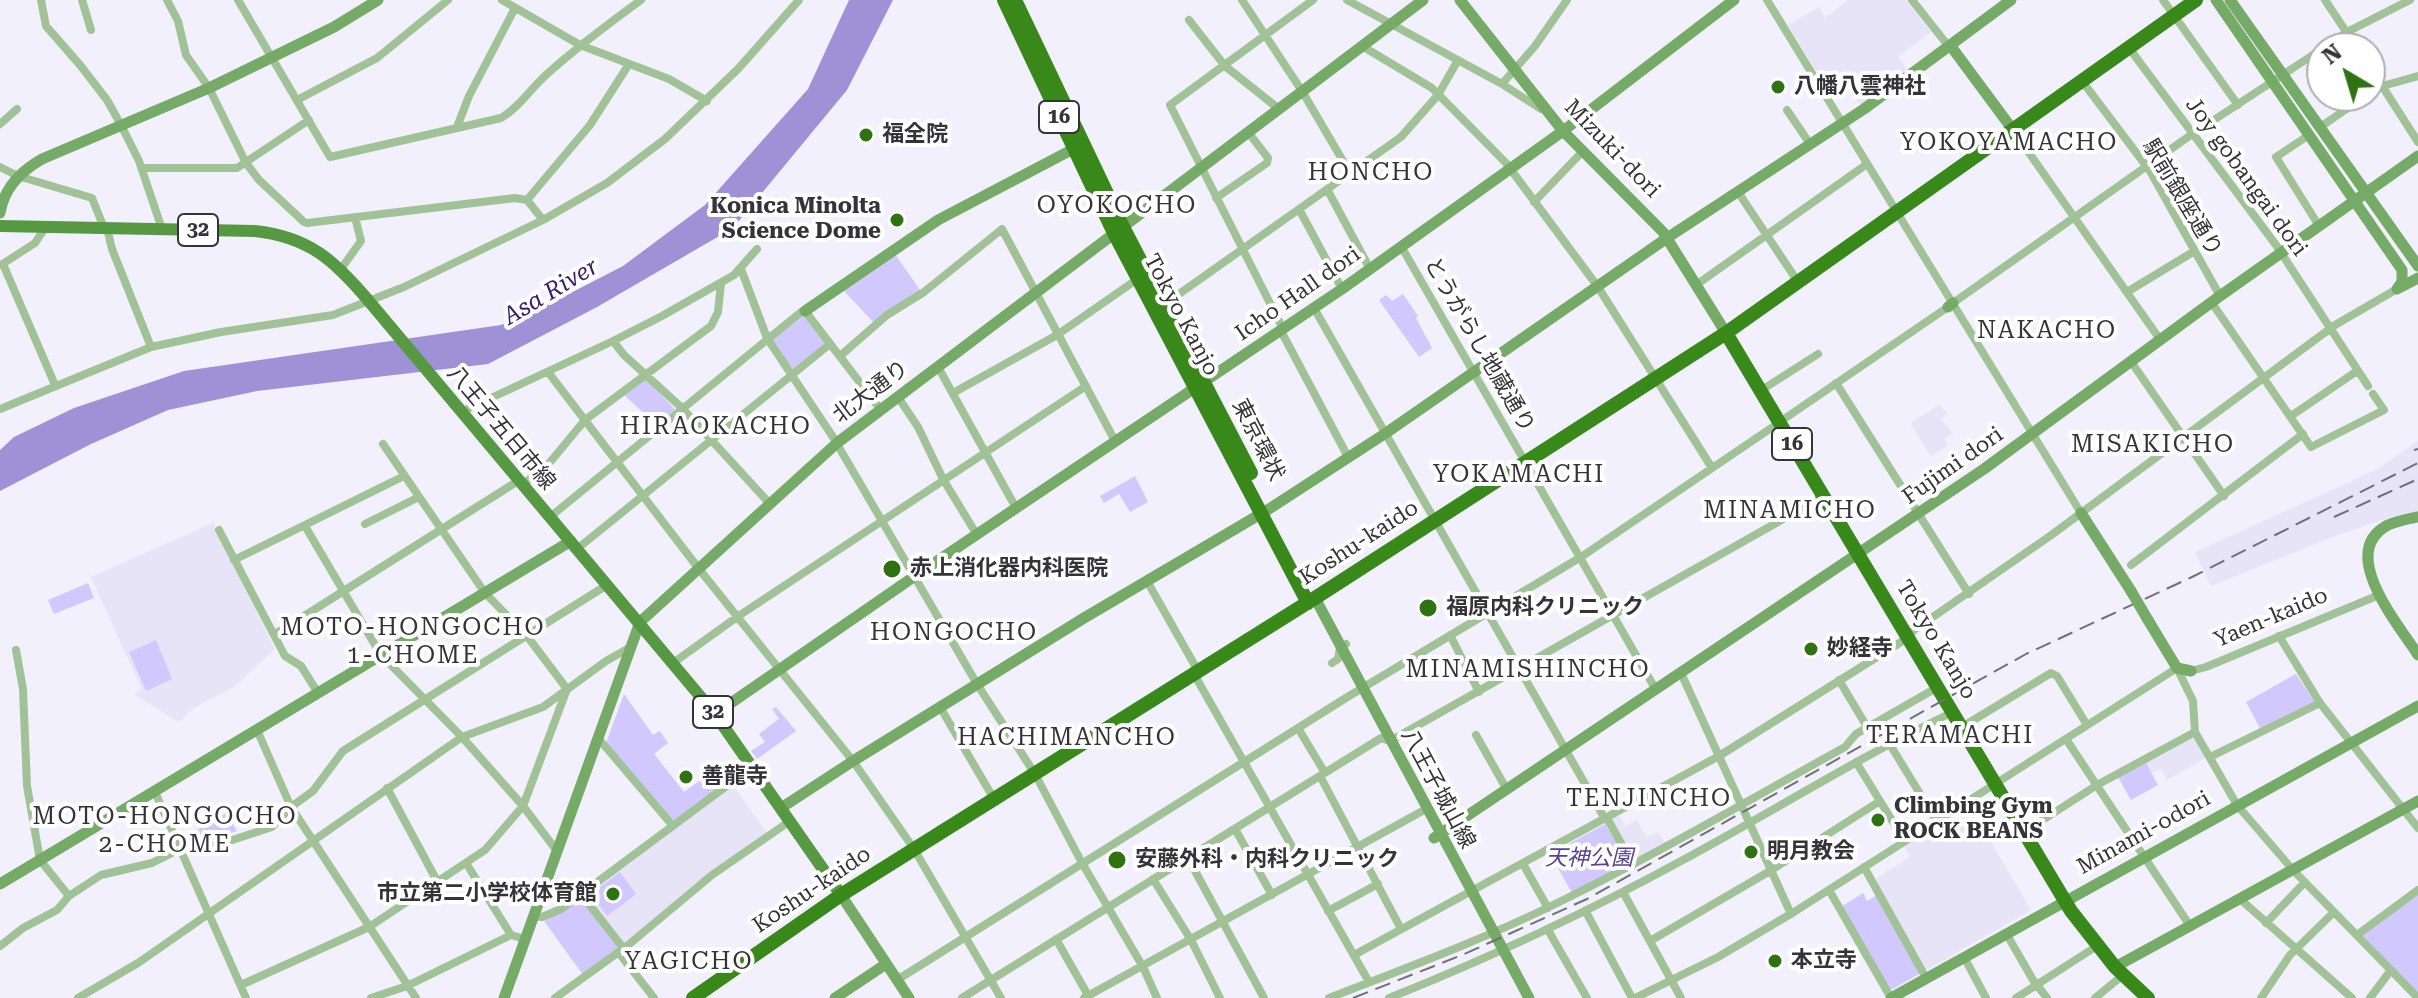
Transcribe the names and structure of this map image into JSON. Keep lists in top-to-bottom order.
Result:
{
  "streets": {
    "highway": ["16", "Tokyo Kanjo", "Koshu-kaido"],
    "main road": ["32", "八王子五日市線"],
    "street": [
      "Mizuki-dori",
      "Joy gobangai dori",
      "駅前銀座通り",
      "Icho Hall dori",
      "とうがらし地蔵通り",
      "北大通り",
      "Fujimi dori",
      "Yaen-kaido",
      "八王子城山線",
      "Minami-odori"
    ]
  },
  "crossings": [
    ["16", "Tokyo Kanjo"],
    ["Mizuki-dori", "Icho Hall dori"],
    ["Mizuki-dori", "Tokyo Kanjo"],
    ["Mizuki-dori", "Koshu-kaido"],
    ["Joy gobangai dori", "駅前銀座通り"],
    ["Joy gobangai dori", "Fujimi dori"],
    ["Joy gobangai dori", "Koshu-kaido"],
    ["駅前銀座通り", "Fujimi dori"],
    ["駅前銀座通り", "Koshu-kaido"],
    ["Icho Hall dori", "Tokyo Kanjo"],
    ["Icho Hall dori", "とうがらし地蔵通り"],
    ["Icho Hall dori", "八王子五日市線"],
    ["Tokyo Kanjo", "北大通り"],
    ["Tokyo Kanjo", "Fujimi dori"],
    ["Tokyo Kanjo", "Koshu-kaido"],
    ["Tokyo Kanjo", "八王子城山線"],
    ["Tokyo Kanjo", "Minami-odori"],
    ["とうがらし地蔵通り", "Fujimi dori"],
    ["とうがらし地蔵通り", "Koshu-kaido"],
    ["北大通り", "八王子五日市線"],
    ["八王子五日市線", "Koshu-kaido"],
    ["Fujimi dori", "八王子城山線"],
    ["Koshu-kaido", "八王子城山線"]
  ],
  "districts": [
    "YOKOYAMACHO",
    "HONCHO",
    "OYOKOCHO",
    "NAKACHO",
    "HIRAOKACHO",
    "MISAKICHO",
    "YOKAMACHI",
    "MINAMICHO",
    "MOTO-HONGOCHO 1-CHOME",
    "HONGOCHO",
    "MINAMISHINCHO",
    "TERAMACHI",
    "HACHIMANCHO",
    "TENJINCHO",
    "MOTO-HONGOCHO 2-CHOME",
    "YAGICHO"
  ],
  "water": ["Asa River"],
  "parks": ["天神公園"],
  "places": [
    "八幡八雲神社",
    "福全院",
    "Konica Minolta Science Dome",
    "赤上消化器内科医院",
    "福原内科クリニック",
    "妙経寺",
    "善龍寺",
    "Climbing Gym ROCK BEANS",
    "明月教会",
    "安藤外科・内科クリニック",
    "市立第二小学校体育館",
    "本立寺"
  ],
  "north": "top left"
}
